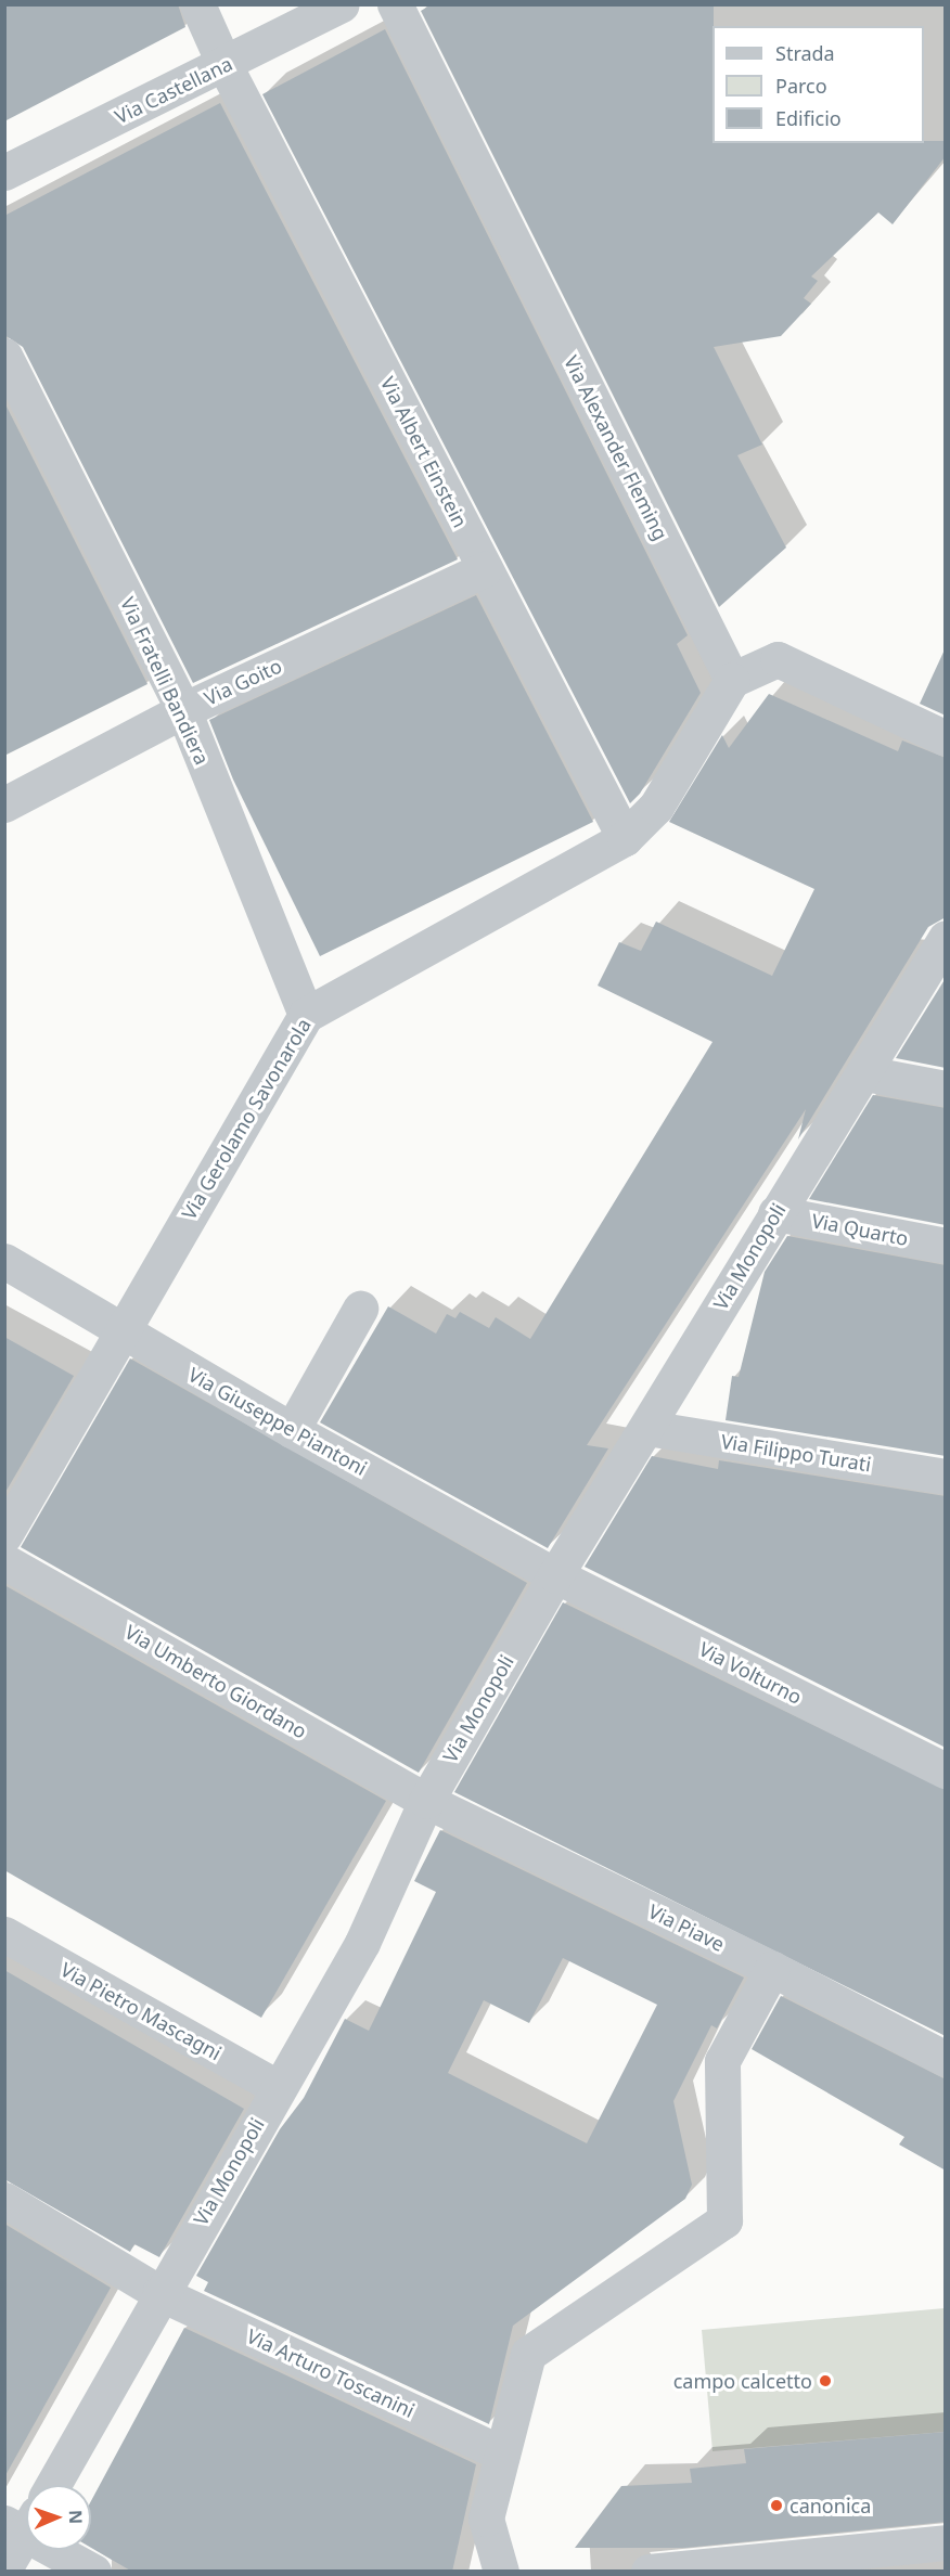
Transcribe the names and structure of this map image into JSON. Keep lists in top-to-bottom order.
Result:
{
  "streets": {
    "street": [
      "Via Castellana",
      "Via Alexander Fleming",
      "Via Albert Einstein",
      "Via Fratelli Bandiera",
      "Via Goito",
      "Via Gerolamo Savonarola",
      "Via Quarto",
      "Via Monopoli",
      "Via Giuseppe Piantoni",
      "Via Filippo Turati",
      "Via Volturno",
      "Via Umberto Giordano",
      "Via Piave",
      "Via Pietro Mascagni",
      "Via Arturo Toscanini"
    ]
  },
  "crossings": [
    ["Via Castellana", "Via Albert Einstein"],
    ["Via Alexander Fleming", "Via Gerolamo Savonarola"],
    ["Via Albert Einstein", "Via Goito"],
    ["Via Albert Einstein", "Via Gerolamo Savonarola"],
    ["Via Fratelli Bandiera", "Via Goito"],
    ["Via Fratelli Bandiera", "Via Gerolamo Savonarola"],
    ["Via Gerolamo Savonarola", "Via Giuseppe Piantoni"],
    ["Via Quarto", "Via Monopoli"],
    ["Via Monopoli", "Via Giuseppe Piantoni"],
    ["Via Monopoli", "Via Filippo Turati"],
    ["Via Monopoli", "Via Volturno"],
    ["Via Monopoli", "Via Umberto Giordano"],
    ["Via Monopoli", "Via Piave"],
    ["Via Monopoli", "Via Pietro Mascagni"],
    ["Via Monopoli", "Via Arturo Toscanini"],
    ["Via Giuseppe Piantoni", "Via Volturno"],
    ["Via Umberto Giordano", "Via Piave"]
  ],
  "places": ["campo calcetto", "canonica"],
  "legend": ["Strada", "Parco", "Edificio"],
  "north": "right"
}
